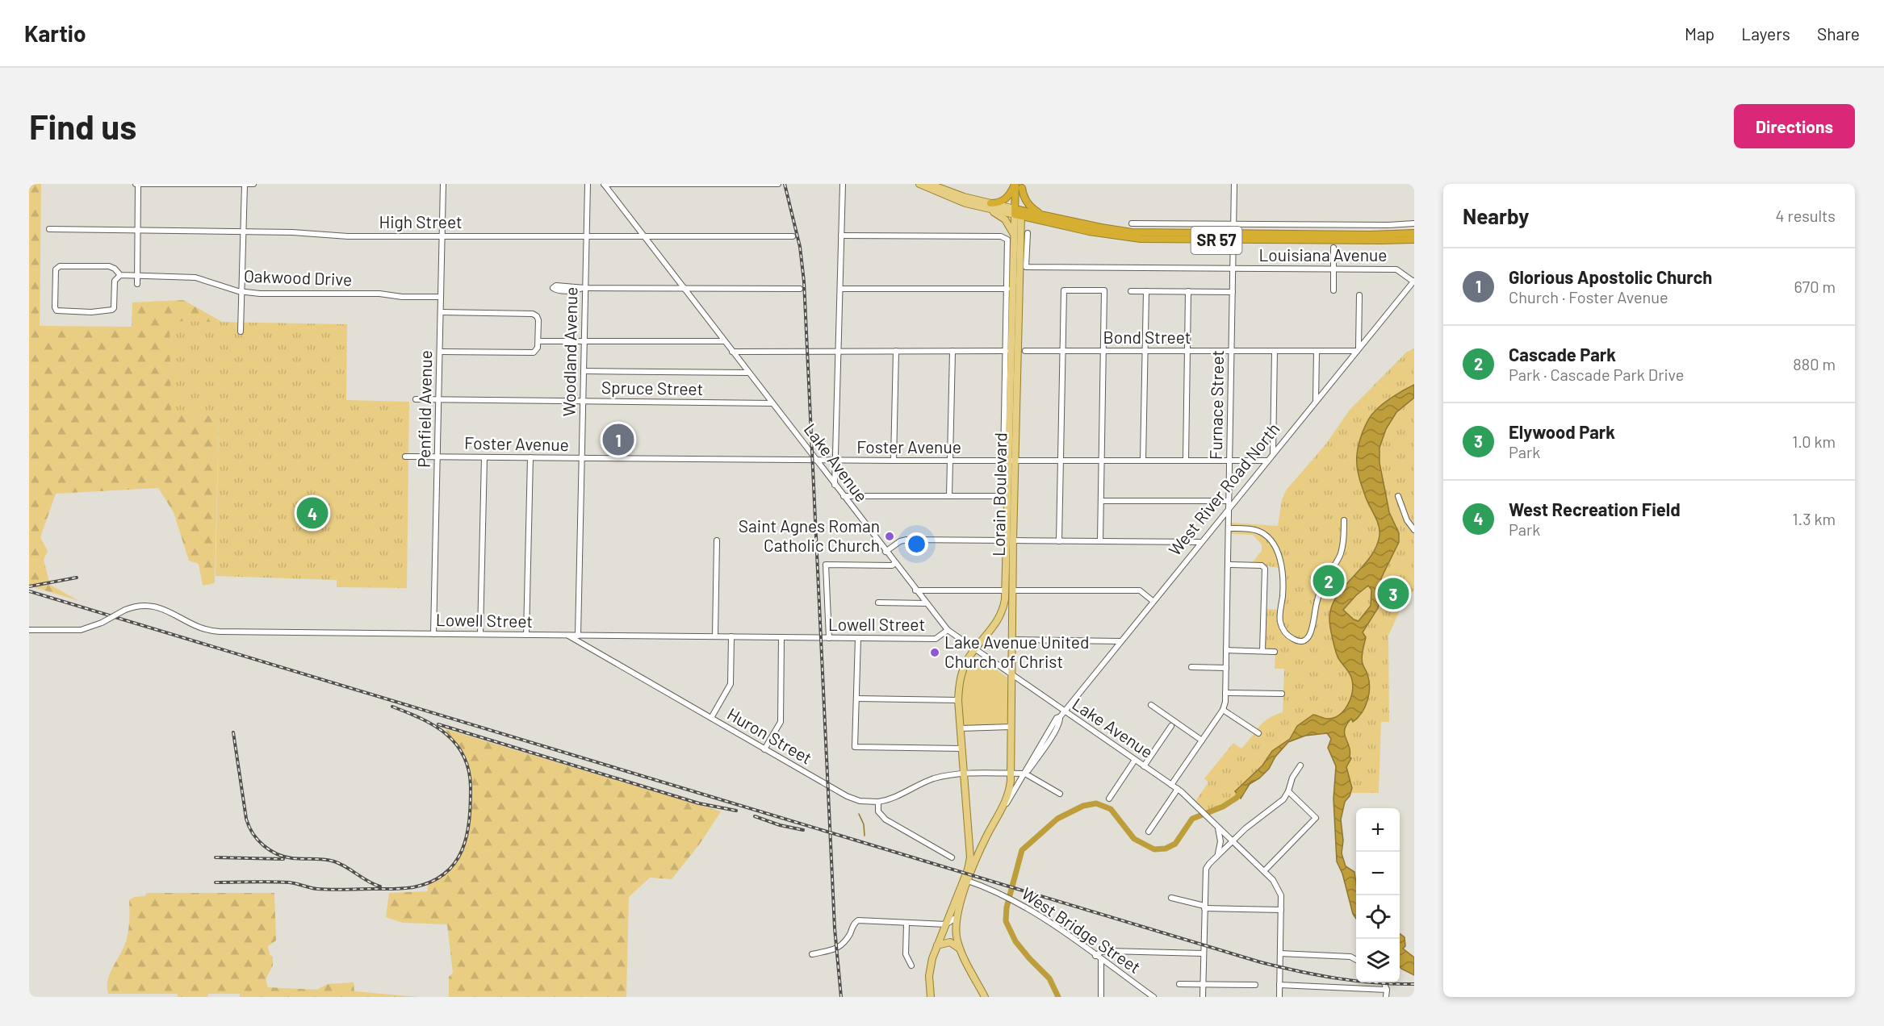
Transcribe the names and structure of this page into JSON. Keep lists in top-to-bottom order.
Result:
{
  "streets": {
    "highway": ["SR 57", "Lorain Boulevard"],
    "main road": ["West River Road North"],
    "street": [
      "High Street",
      "Louisiana Avenue",
      "Oakwood Drive",
      "Bond Street",
      "Woodland Avenue",
      "Spruce Street",
      "Furnace Street",
      "Penfield Avenue",
      "Foster Avenue",
      "Lake Avenue",
      "Lowell Street",
      "Huron Street",
      "West Bridge Street"
    ]
  },
  "crossings": [
    ["High Street", "Woodland Avenue"],
    ["High Street", "Penfield Avenue"],
    ["High Street", "Lake Avenue"],
    ["SR 57", "Furnace Street"],
    ["SR 57", "Lorain Boulevard"],
    ["Louisiana Avenue", "Furnace Street"],
    ["Louisiana Avenue", "West River Road North"],
    ["Oakwood Drive", "Penfield Avenue"],
    ["Bond Street", "Furnace Street"],
    ["Bond Street", "West River Road North"],
    ["Woodland Avenue", "Spruce Street"],
    ["Woodland Avenue", "Foster Avenue"],
    ["Woodland Avenue", "Lowell Street"],
    ["Spruce Street", "Penfield Avenue"],
    ["Spruce Street", "Lake Avenue"],
    ["Furnace Street", "Foster Avenue"],
    ["Furnace Street", "Lake Avenue"],
    ["Furnace Street", "West River Road North"],
    ["Penfield Avenue", "Foster Avenue"],
    ["Penfield Avenue", "Lowell Street"],
    ["Foster Avenue", "Lake Avenue"],
    ["Foster Avenue", "West River Road North"],
    ["Foster Avenue", "Lorain Boulevard"],
    ["Lake Avenue", "West River Road North"],
    ["Lake Avenue", "Lorain Boulevard"],
    ["Lake Avenue", "Lowell Street"],
    ["West River Road North", "Lorain Boulevard"],
    ["West River Road North", "West Bridge Street"],
    ["Lowell Street", "Huron Street"]
  ],
  "places": ["Saint Agnes Roman Catholic Church", "Lake Avenue United Church of Christ"],
  "page": {
    "header": "Kartio",
    "nav": ["Map", "Layers", "Share"],
    "buttons": "Directions",
    "title": "Find us",
    "heading": ["Nearby", "4 results"],
    "list": [
      {
        "mark": "1",
        "name": "Glorious Apostolic Church",
        "note": "Church · Foster Avenue",
        "value": "670 m"
      },
      {
        "mark": "2",
        "name": "Cascade Park",
        "note": "Park · Cascade Park Drive",
        "value": "880 m"
      },
      {
        "mark": "3",
        "name": "Elywood Park",
        "note": "Park",
        "value": "1.0 km"
      },
      {
        "mark": "4",
        "name": "West Recreation Field",
        "note": "Park",
        "value": "1.3 km"
      }
    ],
    "pins": [
      "1",
      "4",
      "2",
      "3"
    ],
    "map_buttons": ["+", "−"]
  }
}
